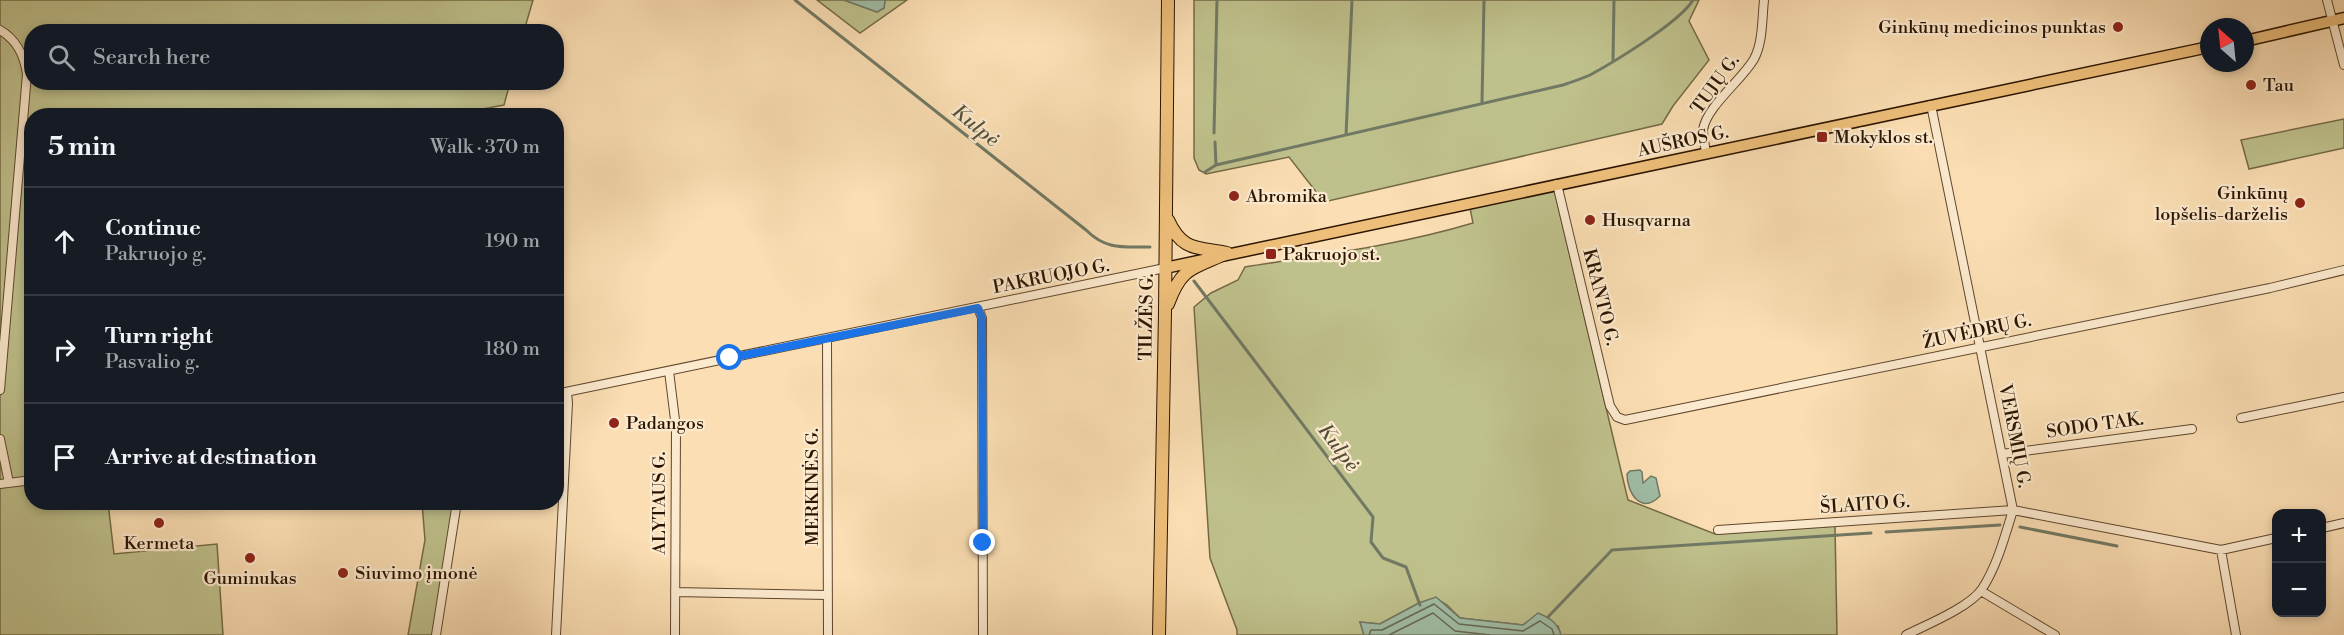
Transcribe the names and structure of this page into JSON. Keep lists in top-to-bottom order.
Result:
{
  "streets": {
    "highway": ["TILŽĖS G."],
    "main road": ["AUŠROS G."],
    "street": [
      "TUJŲ G.",
      "PAKRUOJO G.",
      "KRANTO G.",
      "ŽUVĖDRŲ G.",
      "SODO TAK.",
      "VERSMIŲ G.",
      "MERKINĖS G.",
      "ALYTAUS G.",
      "ŠLAITO G."
    ]
  },
  "crossings": [
    ["TUJŲ G.", "AUŠROS G."],
    ["AUŠROS G.", "PAKRUOJO G."],
    ["AUŠROS G.", "KRANTO G."],
    ["AUŠROS G.", "TILŽĖS G."],
    ["AUŠROS G.", "VERSMIŲ G."],
    ["PAKRUOJO G.", "TILŽĖS G."],
    ["PAKRUOJO G.", "MERKINĖS G."],
    ["PAKRUOJO G.", "ALYTAUS G."],
    ["KRANTO G.", "ŽUVĖDRŲ G."],
    ["ŽUVĖDRŲ G.", "VERSMIŲ G."],
    ["SODO TAK.", "VERSMIŲ G."],
    ["VERSMIŲ G.", "ŠLAITO G."]
  ],
  "water": ["Kulpė"],
  "places": {
    "other": [
      "Ginkūnų medicinos punktas",
      "Tau",
      "Abromika",
      "Ginkūnų lopšelis-darželis",
      "Husqvarna",
      "Padangos",
      "Kermeta",
      "Guminukas",
      "Siuvimo įmonė"
    ],
    "transit": ["Mokyklos st.", "Pakruojo st."]
  },
  "north": "top left",
  "page": {
    "search": "Search here",
    "heading": ["5 min", "Walk · 370 m"],
    "list": [
      ["Continue", "Pakruojo g.", "190 m"],
      ["Turn right", "Pasvalio g.", "180 m"],
      "Arrive at destination"
    ],
    "map_buttons": ["+", "−"]
  }
}
